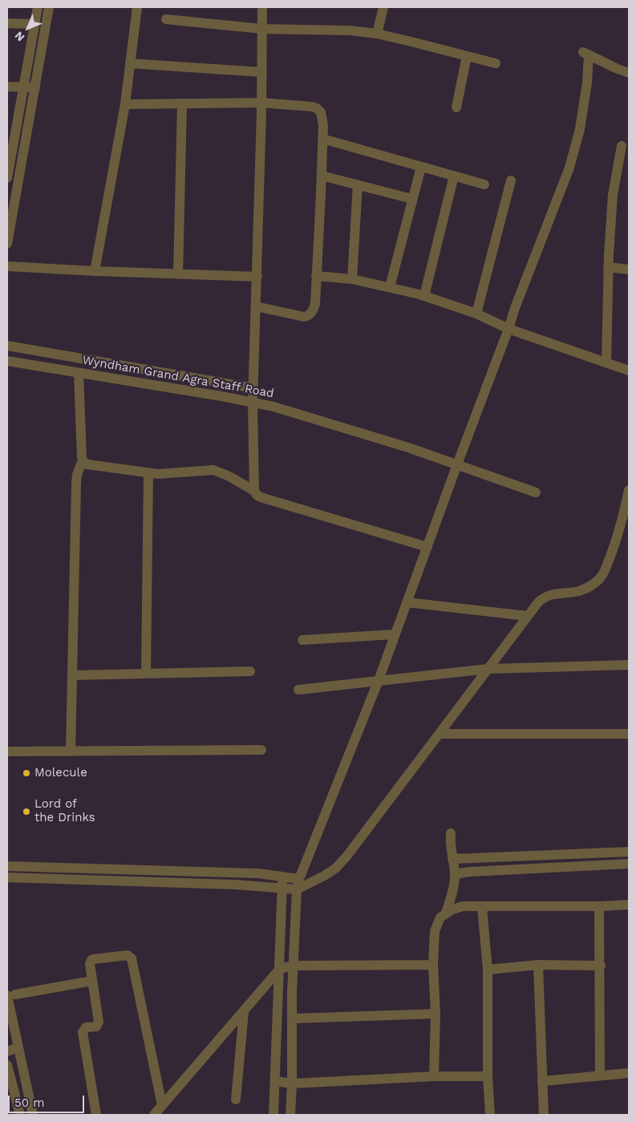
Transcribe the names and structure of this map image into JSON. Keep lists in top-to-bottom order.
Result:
{
  "streets": {
    "street": ["Wyndham Grand Agra Staff Road"]
  },
  "places": ["Molecule", "Lord of the Drinks"],
  "scale_bar": "50 m",
  "north": "bottom left"
}
